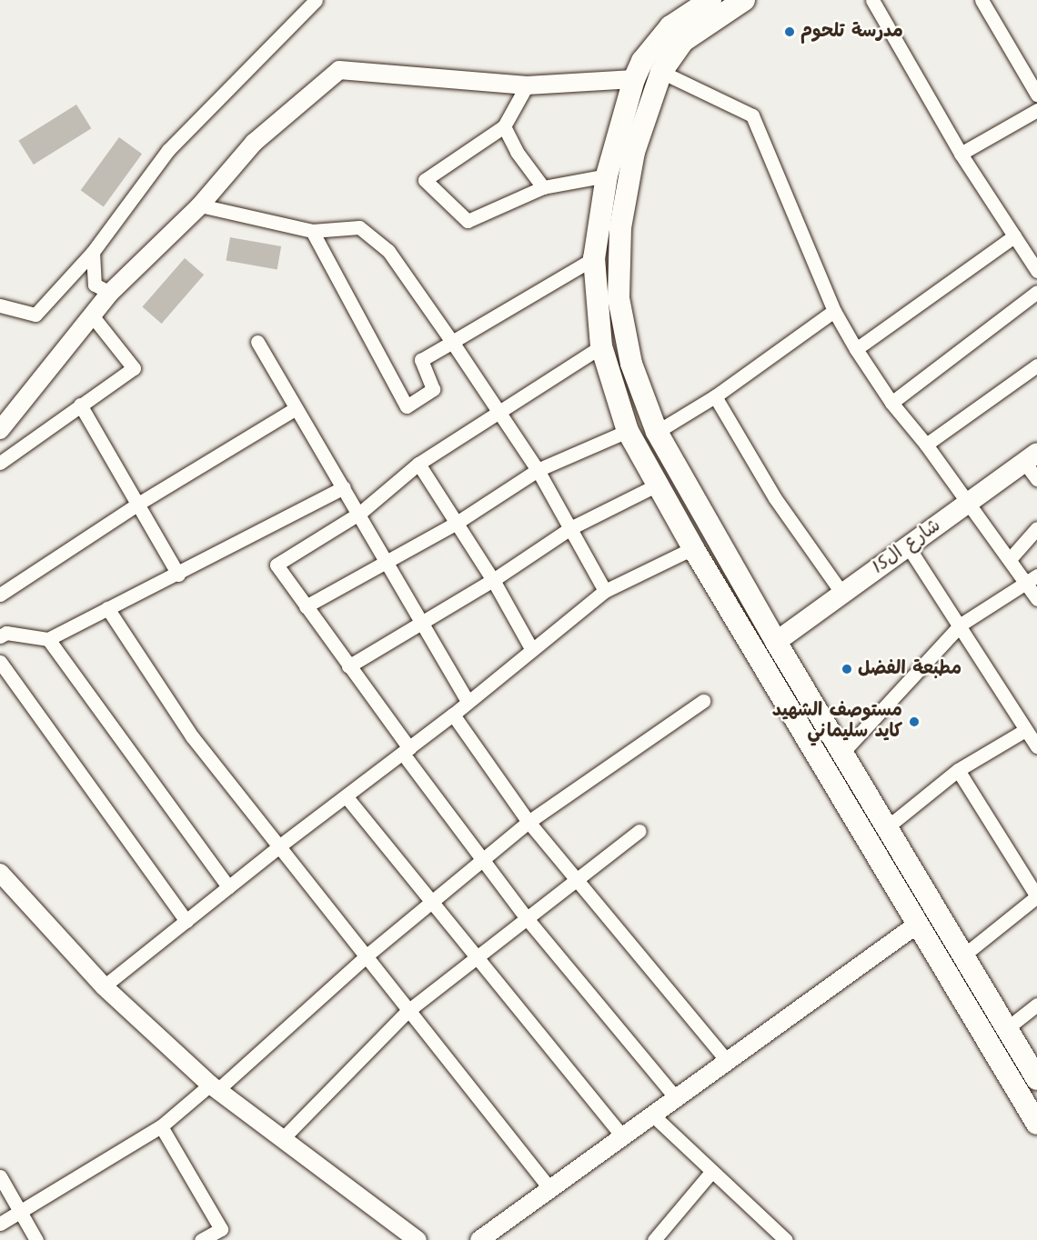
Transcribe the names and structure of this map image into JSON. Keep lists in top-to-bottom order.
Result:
{
  "streets": {
    "main road": ["شارع ال15"]
  },
  "places": ["مدرسة تلحوم", "مطبعة الفضل", "مستوصف الشهيد كايد سليماني"]
}
